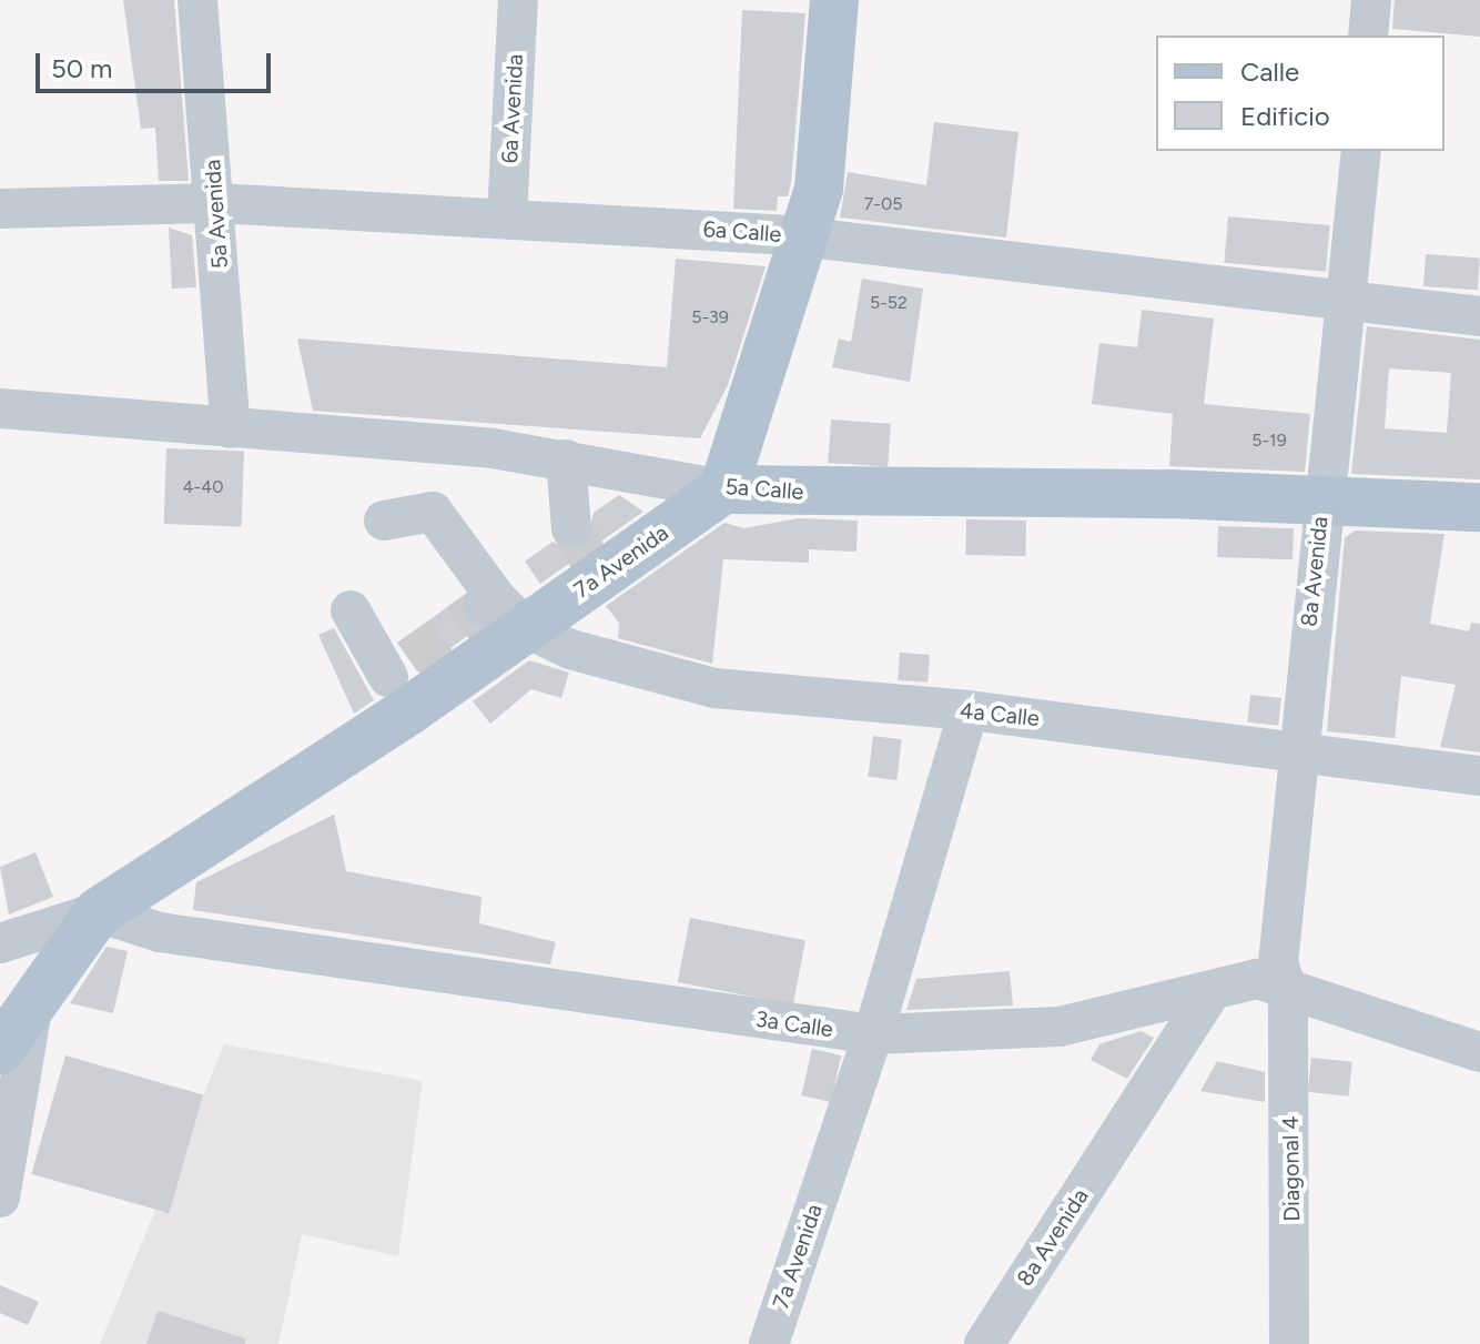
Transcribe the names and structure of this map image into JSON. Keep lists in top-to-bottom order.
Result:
{
  "streets": {
    "main road": ["5a Calle", "7a Avenida"],
    "street": [
      "6a Avenida",
      "5a Avenida",
      "6a Calle",
      "8a Avenida",
      "4a Calle",
      "3a Calle",
      "Diagonal 4"
    ]
  },
  "crossings": [
    ["6a Avenida", "6a Calle"],
    ["5a Avenida", "6a Calle"],
    ["5a Avenida", "5a Calle"],
    ["6a Calle", "8a Avenida"],
    ["5a Calle", "7a Avenida"],
    ["5a Calle", "8a Avenida"],
    ["7a Avenida", "4a Calle"],
    ["7a Avenida", "3a Calle"],
    ["8a Avenida", "4a Calle"],
    ["8a Avenida", "3a Calle"],
    ["8a Avenida", "Diagonal 4"],
    ["3a Calle", "Diagonal 4"]
  ],
  "house_numbers": [
    "7-05",
    "5-52",
    "5-39",
    "5-19",
    "4-40"
  ],
  "legend": ["Calle", "Edificio"],
  "scale_bar": "50 m"
}
